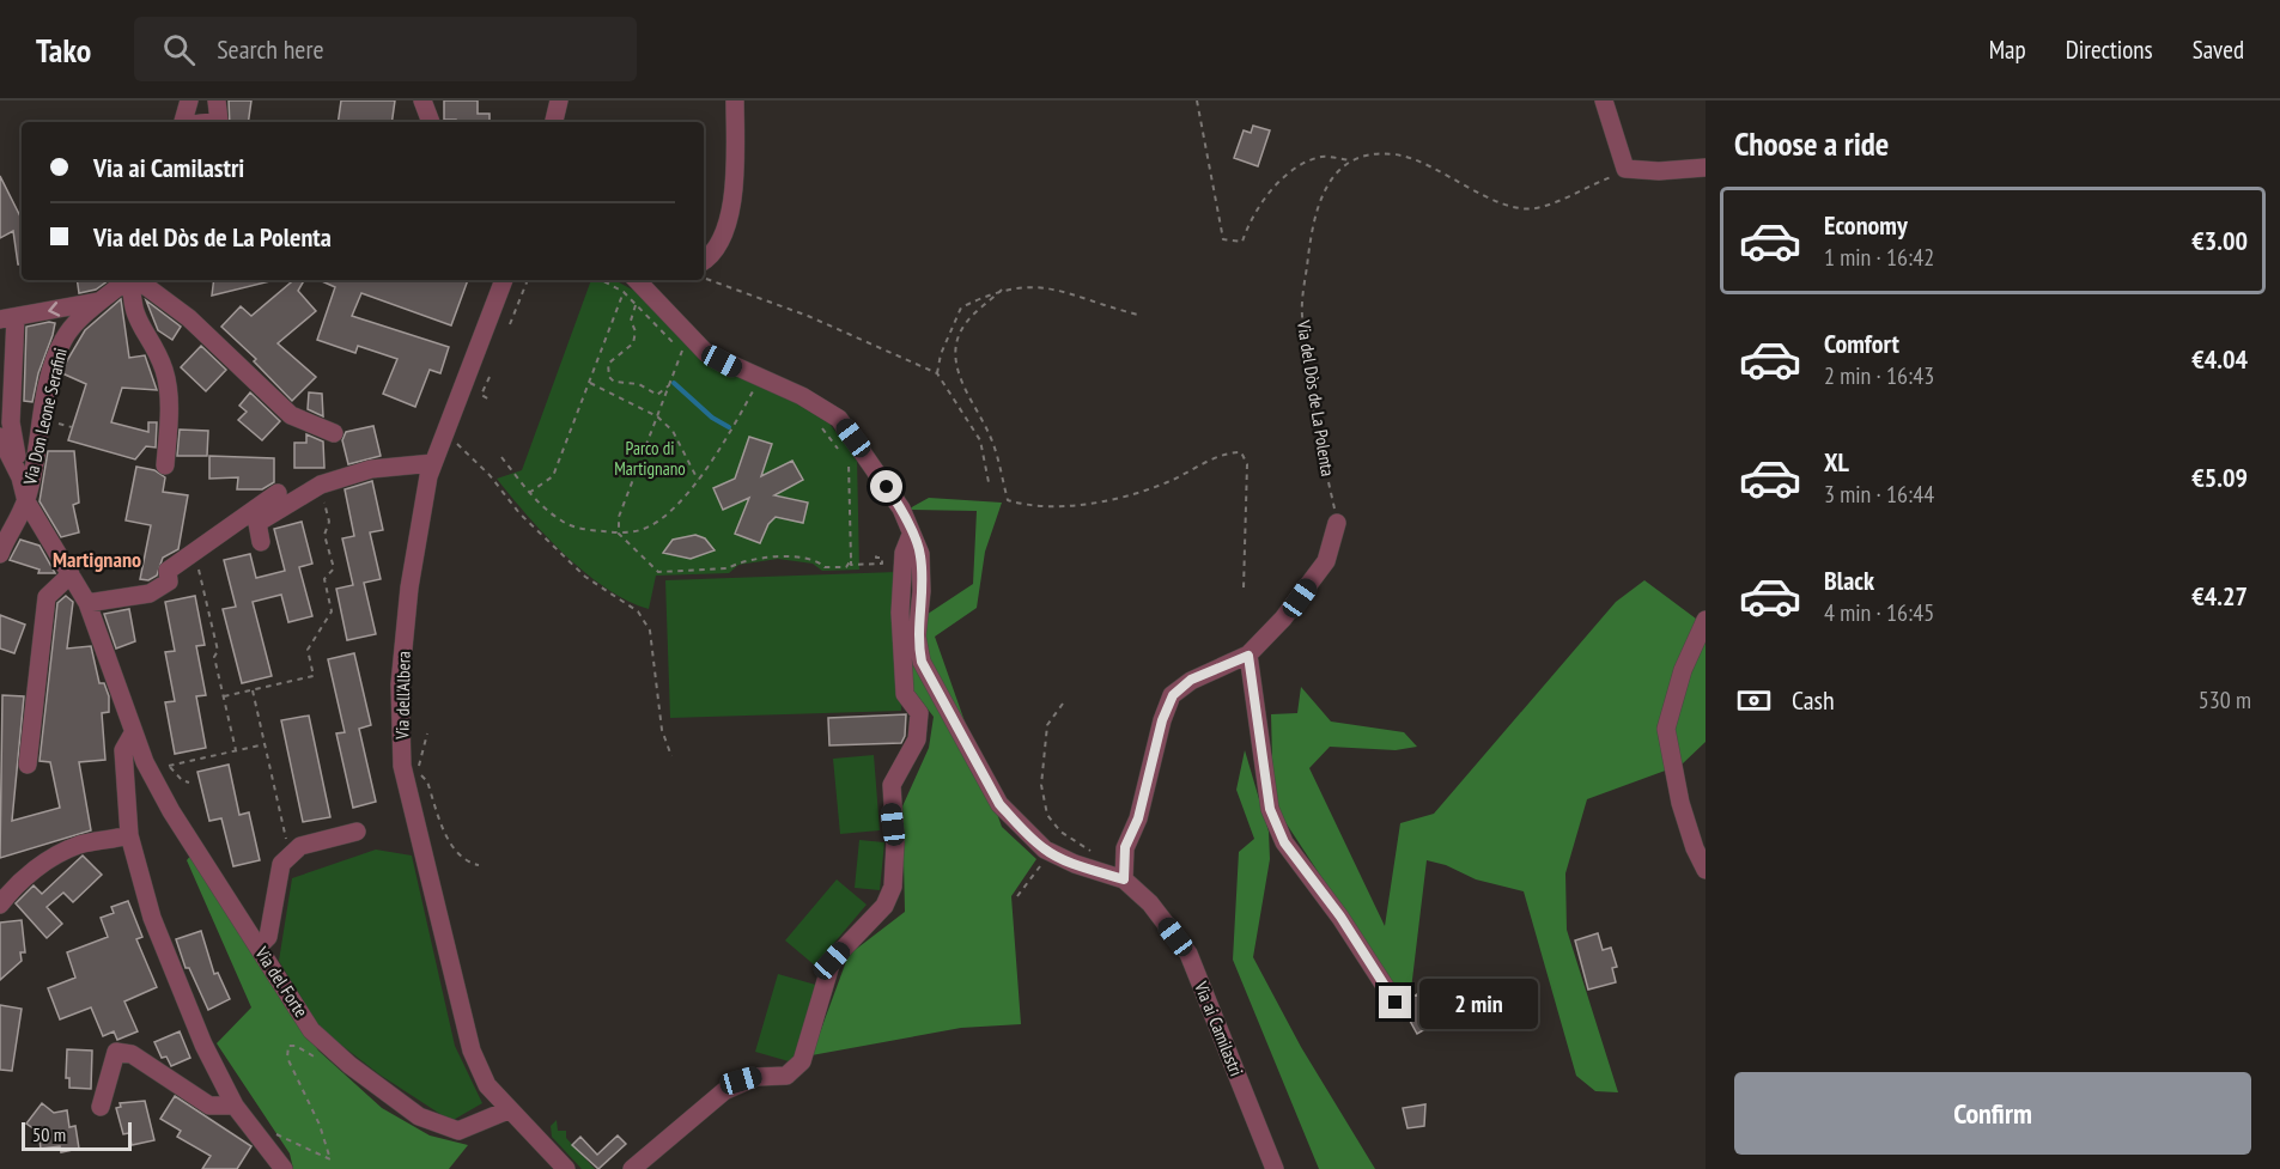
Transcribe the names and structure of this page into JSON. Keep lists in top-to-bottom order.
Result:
{
  "streets": {
    "street": [
      "Via Don Leone Serafini",
      "Via dell'Albera",
      "Via del Forte",
      "Via ai Camilastri"
    ],
    "path": ["Via del Dòs de La Polenta"]
  },
  "crossings": [
    ["Via Don Leone Serafini", "Via del Forte"],
    ["Via dell'Albera", "Via del Forte"]
  ],
  "districts": ["Martignano"],
  "parks": ["Parco di Martignano"],
  "scale_bar": "50 m",
  "page": {
    "header": "Tako",
    "search": "Search here",
    "nav": ["Map", "Directions", "Saved"],
    "heading": "Choose a ride",
    "banner": ["Via ai Camilastri", "Via del Dòs de La Polenta"],
    "list": [
      {
        "name": "Economy",
        "note": "1 min · 16:42",
        "value": "€3.00"
      },
      {
        "name": "Comfort",
        "note": "2 min · 16:43",
        "value": "€4.04"
      },
      {
        "name": "XL",
        "note": "3 min · 16:44",
        "value": "€5.09"
      },
      {
        "name": "Black",
        "note": "4 min · 16:45",
        "value": "€4.27"
      }
    ],
    "pay": ["Cash", "530 m"],
    "bubble": "2 min",
    "buttons": "Confirm",
    "scale": "50 m"
  }
}
